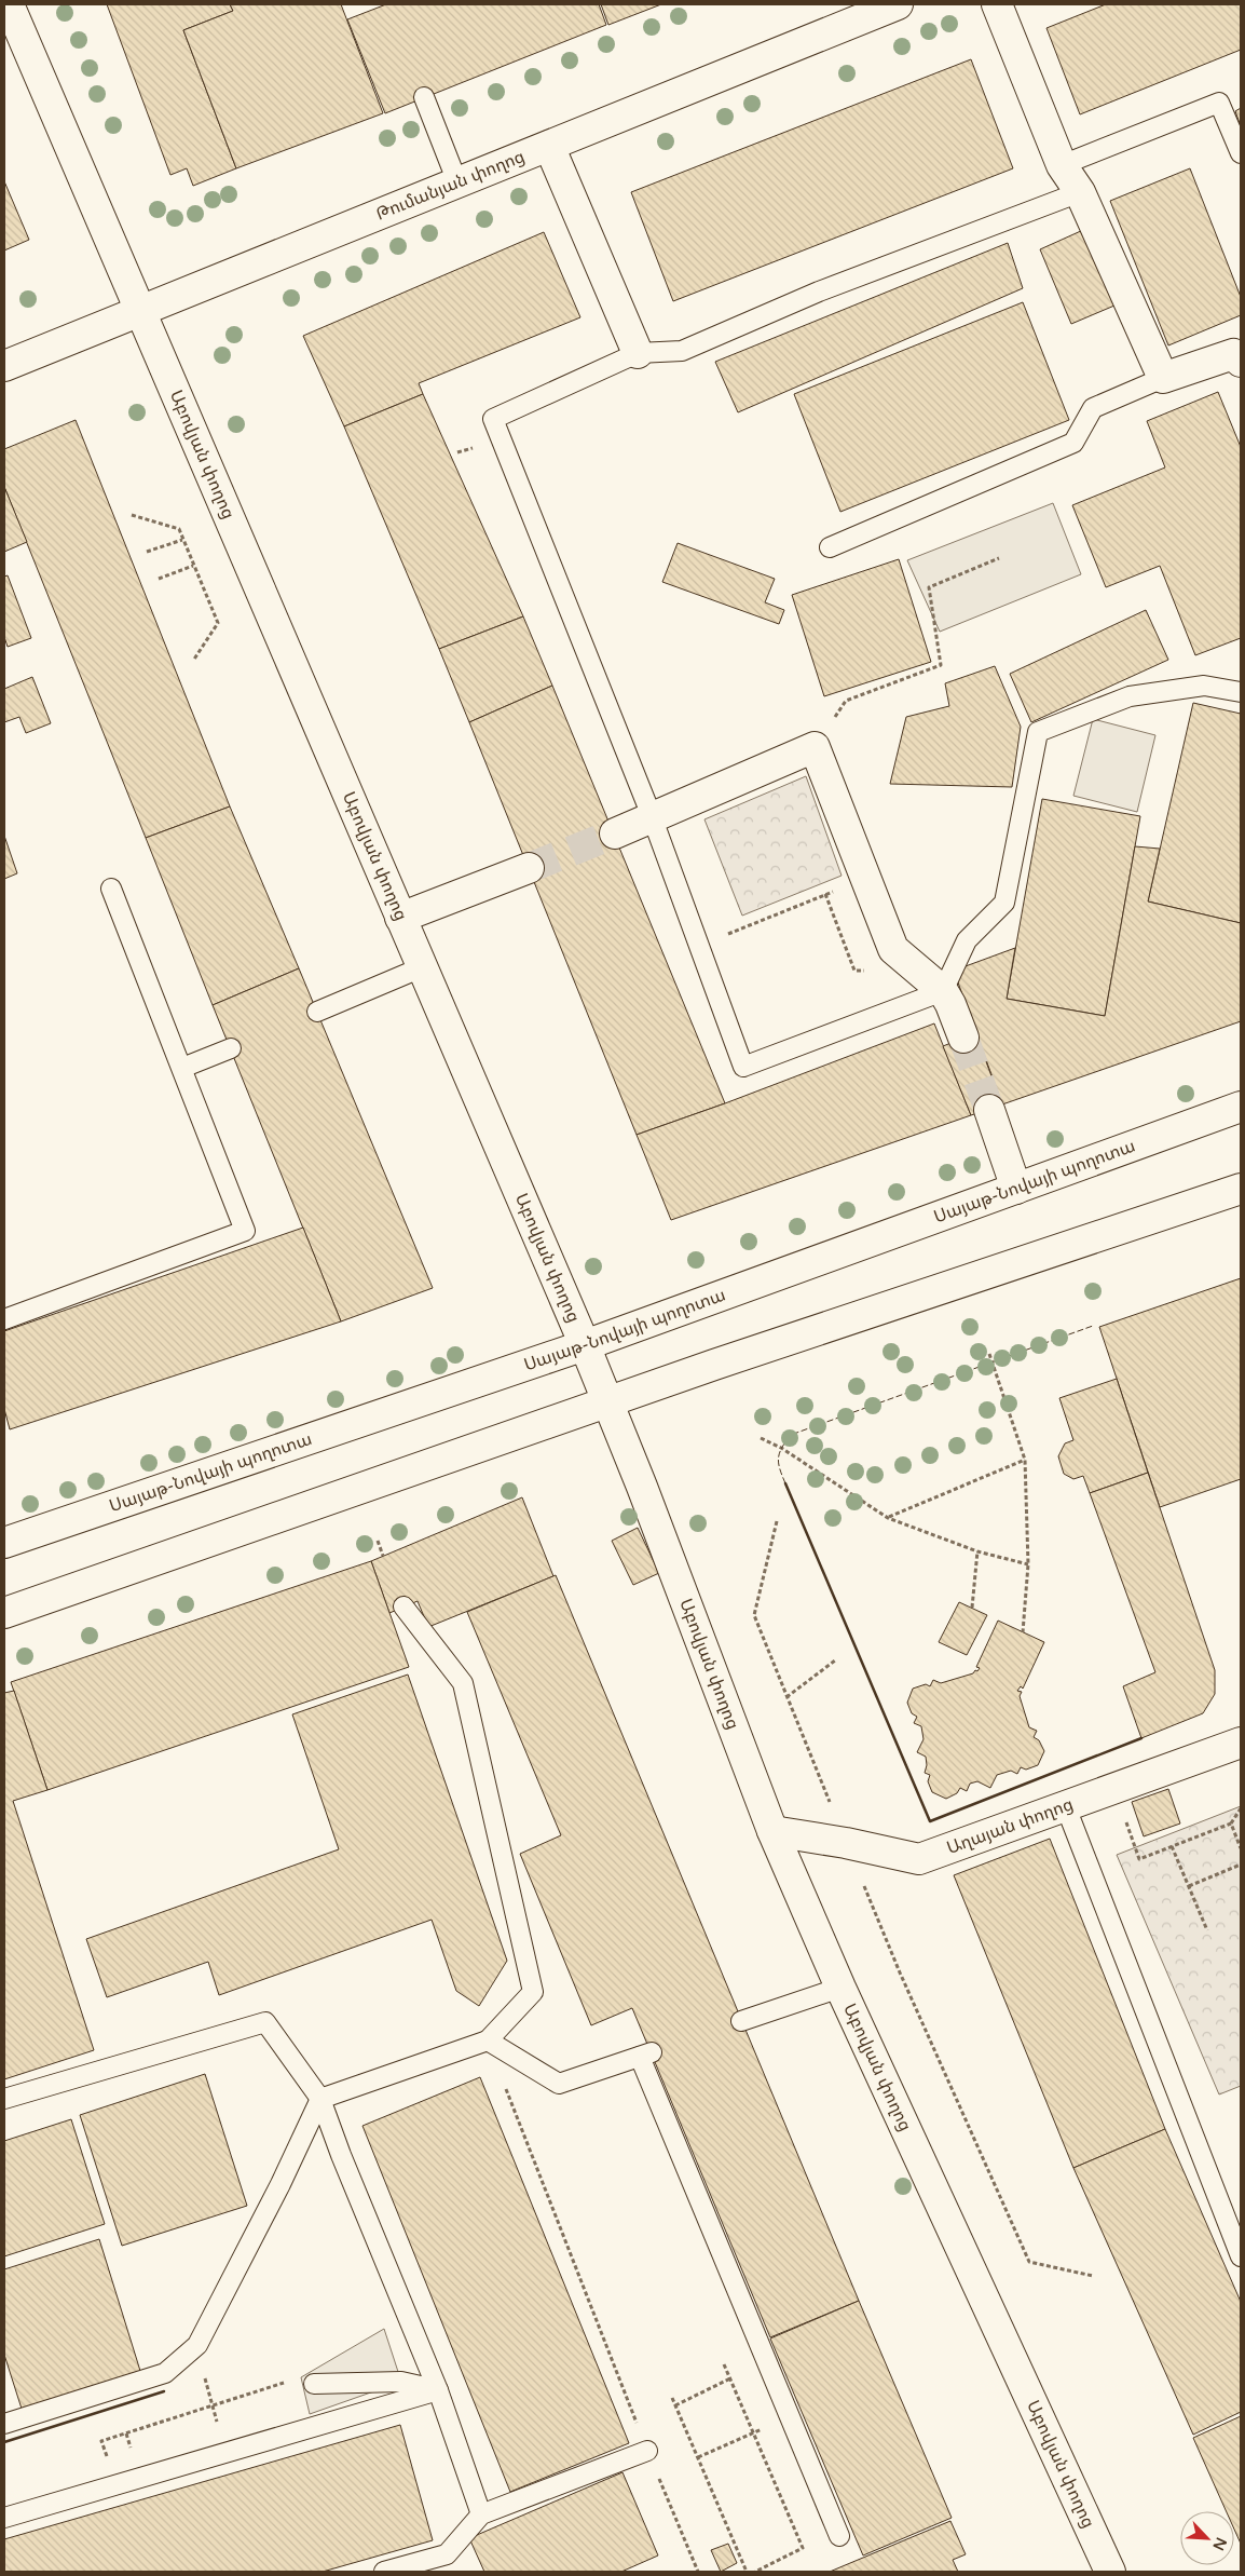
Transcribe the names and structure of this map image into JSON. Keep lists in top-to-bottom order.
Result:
{
  "streets": {
    "main road": [
      "Թումանյան փողոց",
      "Աբովյան փողոց",
      "Սայաթ-Նովայի պողոտա",
      "Աղայան փողոց"
    ]
  },
  "crossings": [
    ["Թումանյան փողոց", "Աբովյան փողոց"],
    ["Աբովյան փողոց", "Սայաթ-Նովայի պողոտա"],
    ["Աբովյան փողոց", "Աղայան փողոց"]
  ],
  "north": "bottom right"
}
